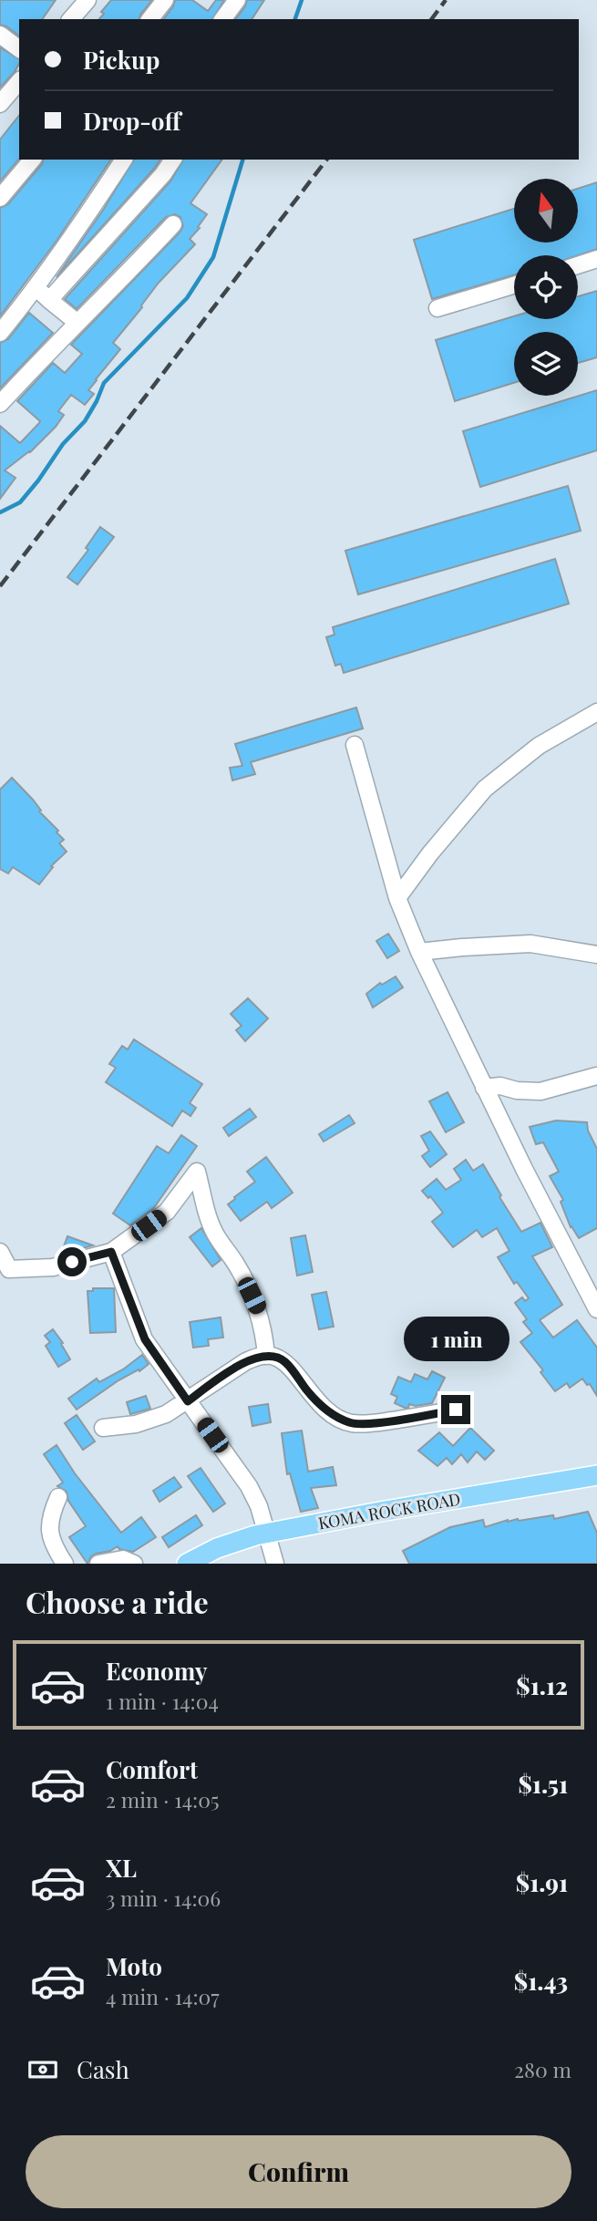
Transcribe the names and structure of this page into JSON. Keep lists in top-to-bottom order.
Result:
{
  "streets": {
    "main road": ["KOMA ROCK ROAD"]
  },
  "north": "top",
  "page": {
    "banner": ["Pickup", "Drop-off"],
    "bubble": "1 min",
    "heading": "Choose a ride",
    "list": [
      {
        "name": "Economy",
        "note": "1 min · 14:04",
        "value": "$1.12"
      },
      {
        "name": "Comfort",
        "note": "2 min · 14:05",
        "value": "$1.51"
      },
      {
        "name": "XL",
        "note": "3 min · 14:06",
        "value": "$1.91"
      },
      {
        "name": "Moto",
        "note": "4 min · 14:07",
        "value": "$1.43"
      }
    ],
    "pay": ["Cash", "280 m"],
    "buttons": "Confirm"
  }
}
